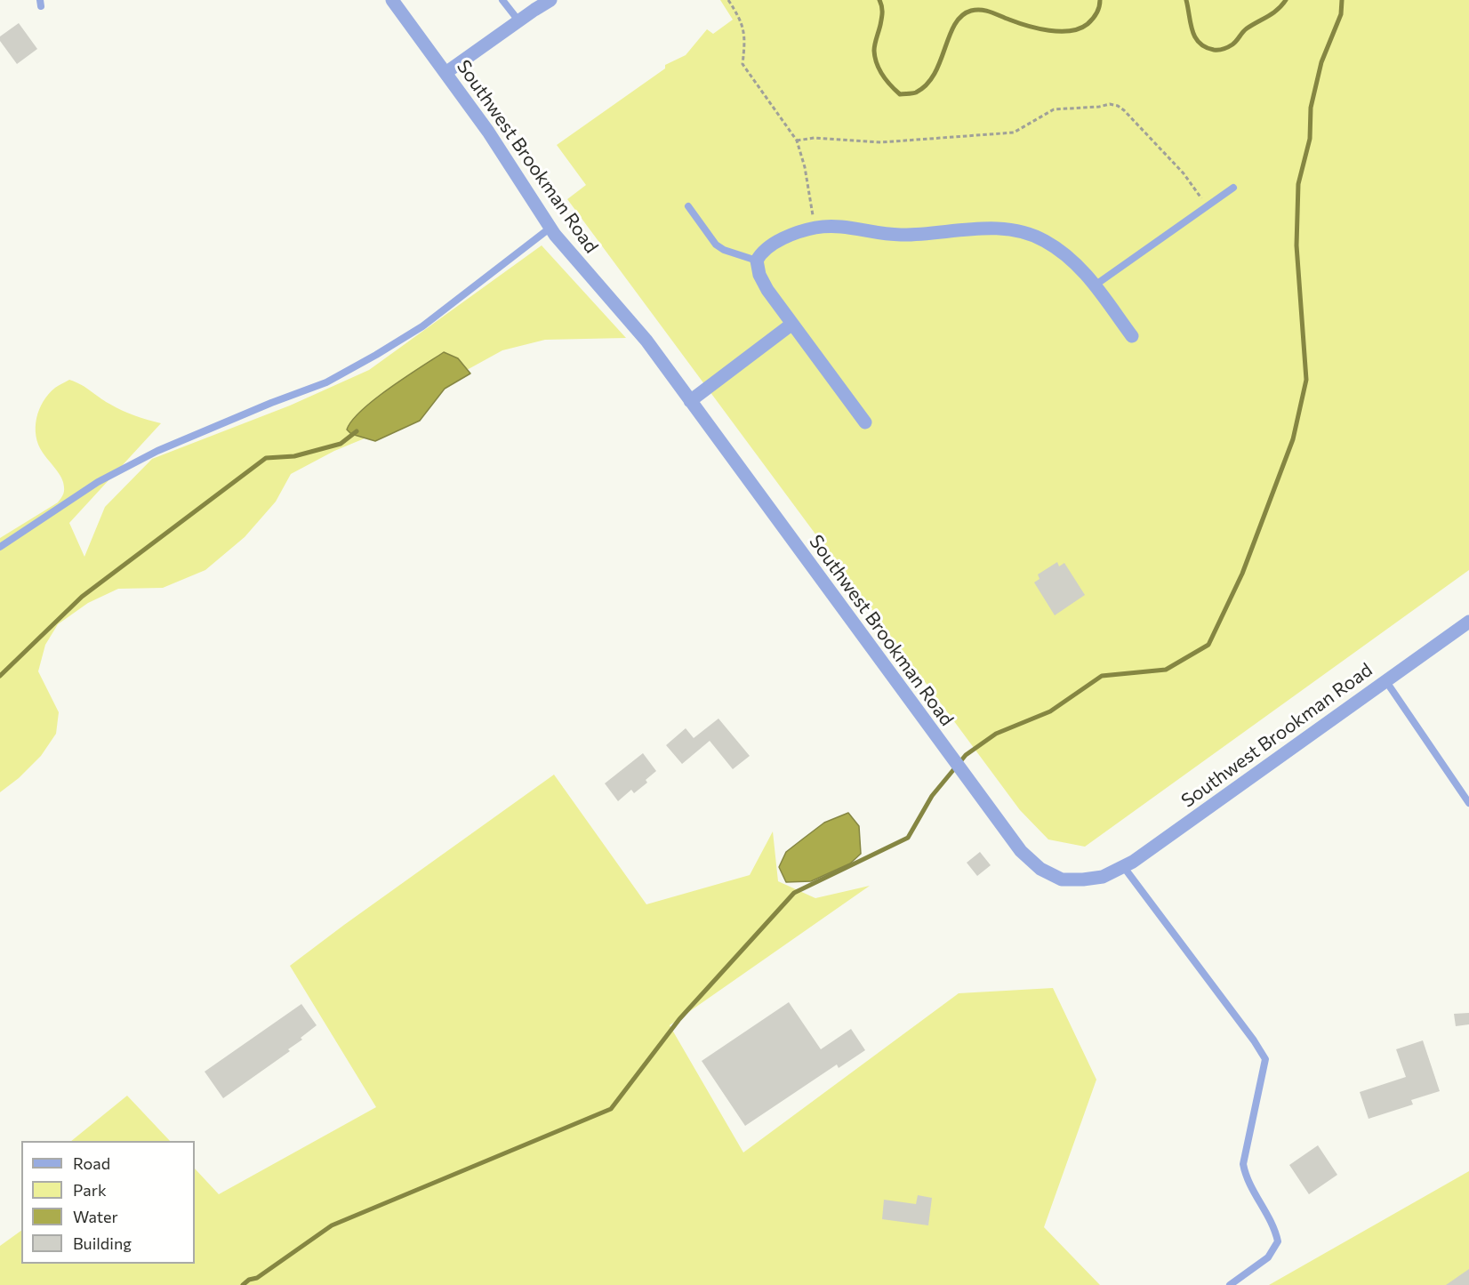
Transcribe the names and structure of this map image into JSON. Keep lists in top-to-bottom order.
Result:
{
  "streets": {
    "street": ["Southwest Brookman Road"]
  },
  "legend": [
    "Road",
    "Park",
    "Water",
    "Building"
  ]
}
